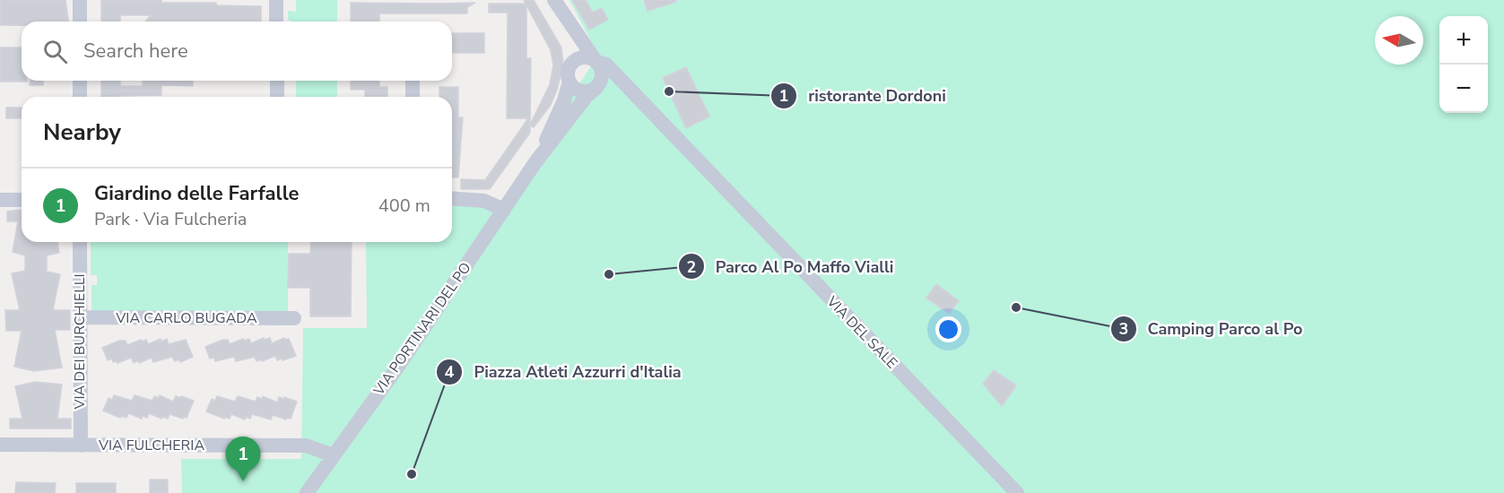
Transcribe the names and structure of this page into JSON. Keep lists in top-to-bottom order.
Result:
{
  "streets": {
    "street": [
      "VIA CARLO BUGADA",
      "VIA PORTINARI DEL PO",
      "VIA DEL SALE",
      "VIA DEI BURCHIELLI",
      "VIA FULCHERIA"
    ]
  },
  "crossings": [
    ["VIA CARLO BUGADA", "VIA DEI BURCHIELLI"],
    ["VIA PORTINARI DEL PO", "VIA DEL SALE"],
    ["VIA PORTINARI DEL PO", "VIA FULCHERIA"],
    ["VIA DEI BURCHIELLI", "VIA FULCHERIA"]
  ],
  "places": [
    "ristorante Dordoni",
    "Parco Al Po Maffo Vialli",
    "Camping Parco al Po",
    "Piazza Atleti Azzurri d'Italia"
  ],
  "north": "left",
  "page": {
    "map_buttons": ["+", "−"],
    "search": "Search here",
    "heading": "Nearby",
    "list": [
      {
        "mark": "1",
        "name": "Giardino delle Farfalle",
        "note": "Park · Via Fulcheria",
        "value": "400 m"
      }
    ],
    "pins": "1"
  }
}
